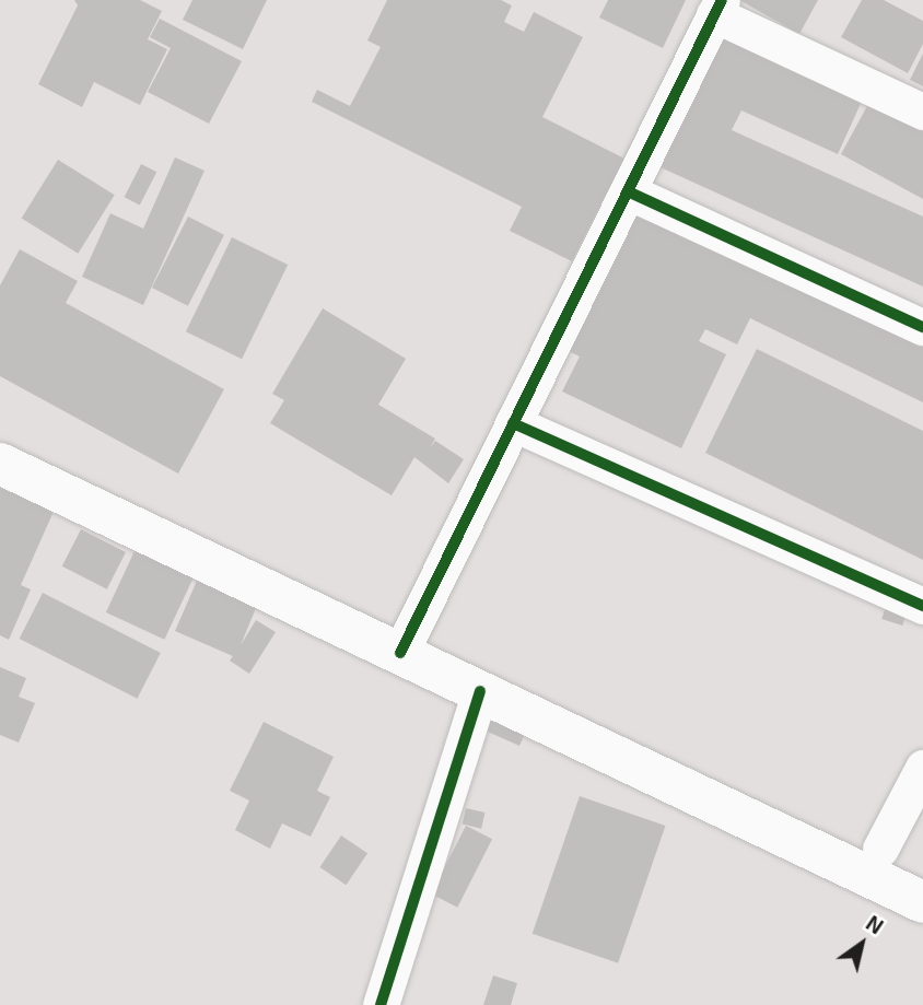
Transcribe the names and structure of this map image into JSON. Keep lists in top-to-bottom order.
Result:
{
  "north": "top right"
}
